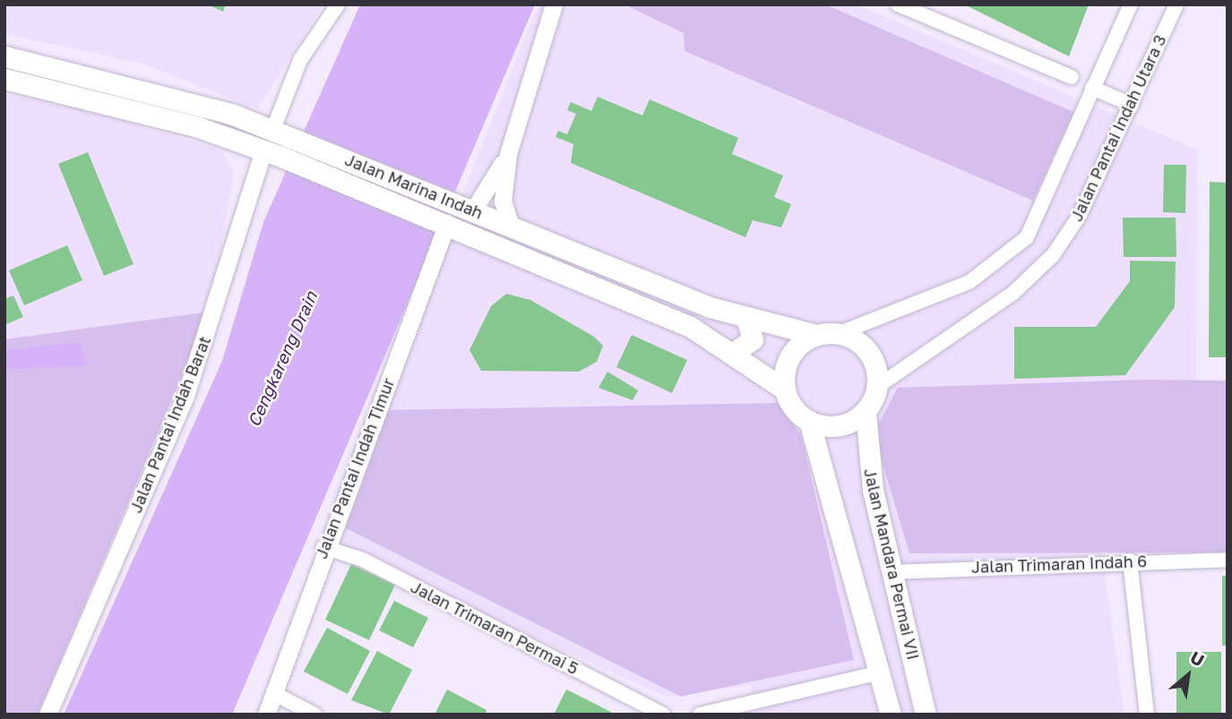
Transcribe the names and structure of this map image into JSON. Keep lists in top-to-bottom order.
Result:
{
  "streets": {
    "main road": ["Jalan Marina Indah", "Jalan Pantai Indah Barat", "Jalan Mandara Permai VII"],
    "street": [
      "Jalan Pantai Indah Utara 3",
      "Jalan Pantai Indah Timur",
      "Jalan Trimaran Indah 6",
      "Jalan Trimaran Permai 5"
    ]
  },
  "crossings": [
    ["Jalan Pantai Indah Utara 3", "Jalan Marina Indah"],
    ["Jalan Pantai Indah Utara 3", "Jalan Mandara Permai VII"],
    ["Jalan Marina Indah", "Jalan Pantai Indah Barat"],
    ["Jalan Marina Indah", "Jalan Pantai Indah Timur"],
    ["Jalan Marina Indah", "Jalan Mandara Permai VII"],
    ["Jalan Pantai Indah Timur", "Jalan Trimaran Permai 5"],
    ["Jalan Mandara Permai VII", "Jalan Trimaran Indah 6"]
  ],
  "water": ["Cengkareng Drain"],
  "north": "top right"
}
